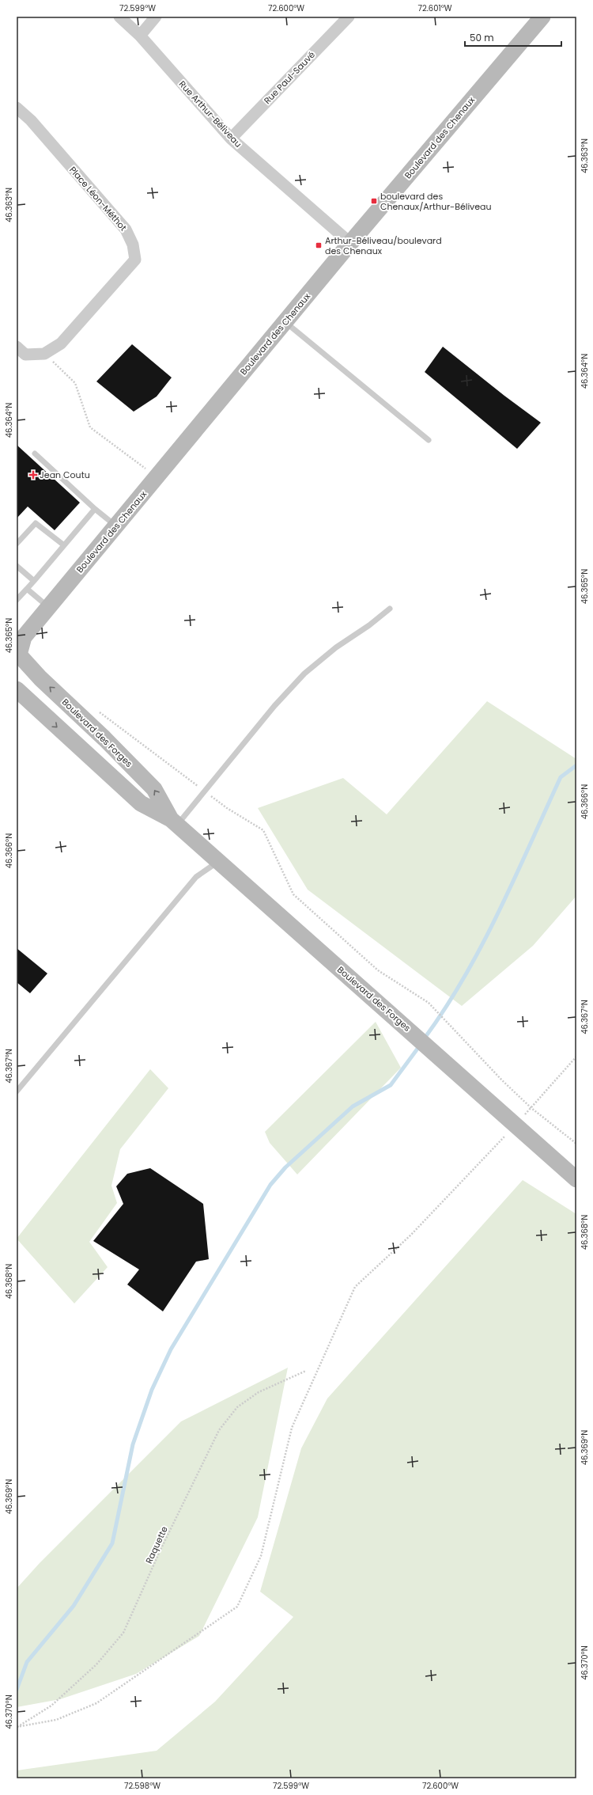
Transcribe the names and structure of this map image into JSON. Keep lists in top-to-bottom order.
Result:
{
  "streets": {
    "street": [
      "Rue Paul-Sauvé",
      "Rue Arthur-Béliveau",
      "Boulevard des Chenaux",
      "Place Léon-Méthot",
      "Boulevard des Forges"
    ],
    "path": ["Raquette"]
  },
  "crossings": [
    ["Rue Paul-Sauvé", "Rue Arthur-Béliveau"],
    ["Rue Arthur-Béliveau", "Boulevard des Chenaux"],
    ["Boulevard des Chenaux", "Boulevard des Forges"]
  ],
  "places": {
    "transit": ["boulevard des Chenaux/Arthur-Béliveau", "Arthur-Béliveau/boulevard des Chenaux"],
    "health": ["Jean Coutu"]
  },
  "scale_bar": "50 m",
  "coordinates": [
    "72.599°W",
    "72.600°W",
    "72.601°W",
    "46.363°N",
    "46.364°N",
    "46.365°N",
    "46.366°N",
    "46.367°N",
    "46.368°N",
    "46.369°N",
    "46.370°N",
    "72.598°W"
  ]
}
